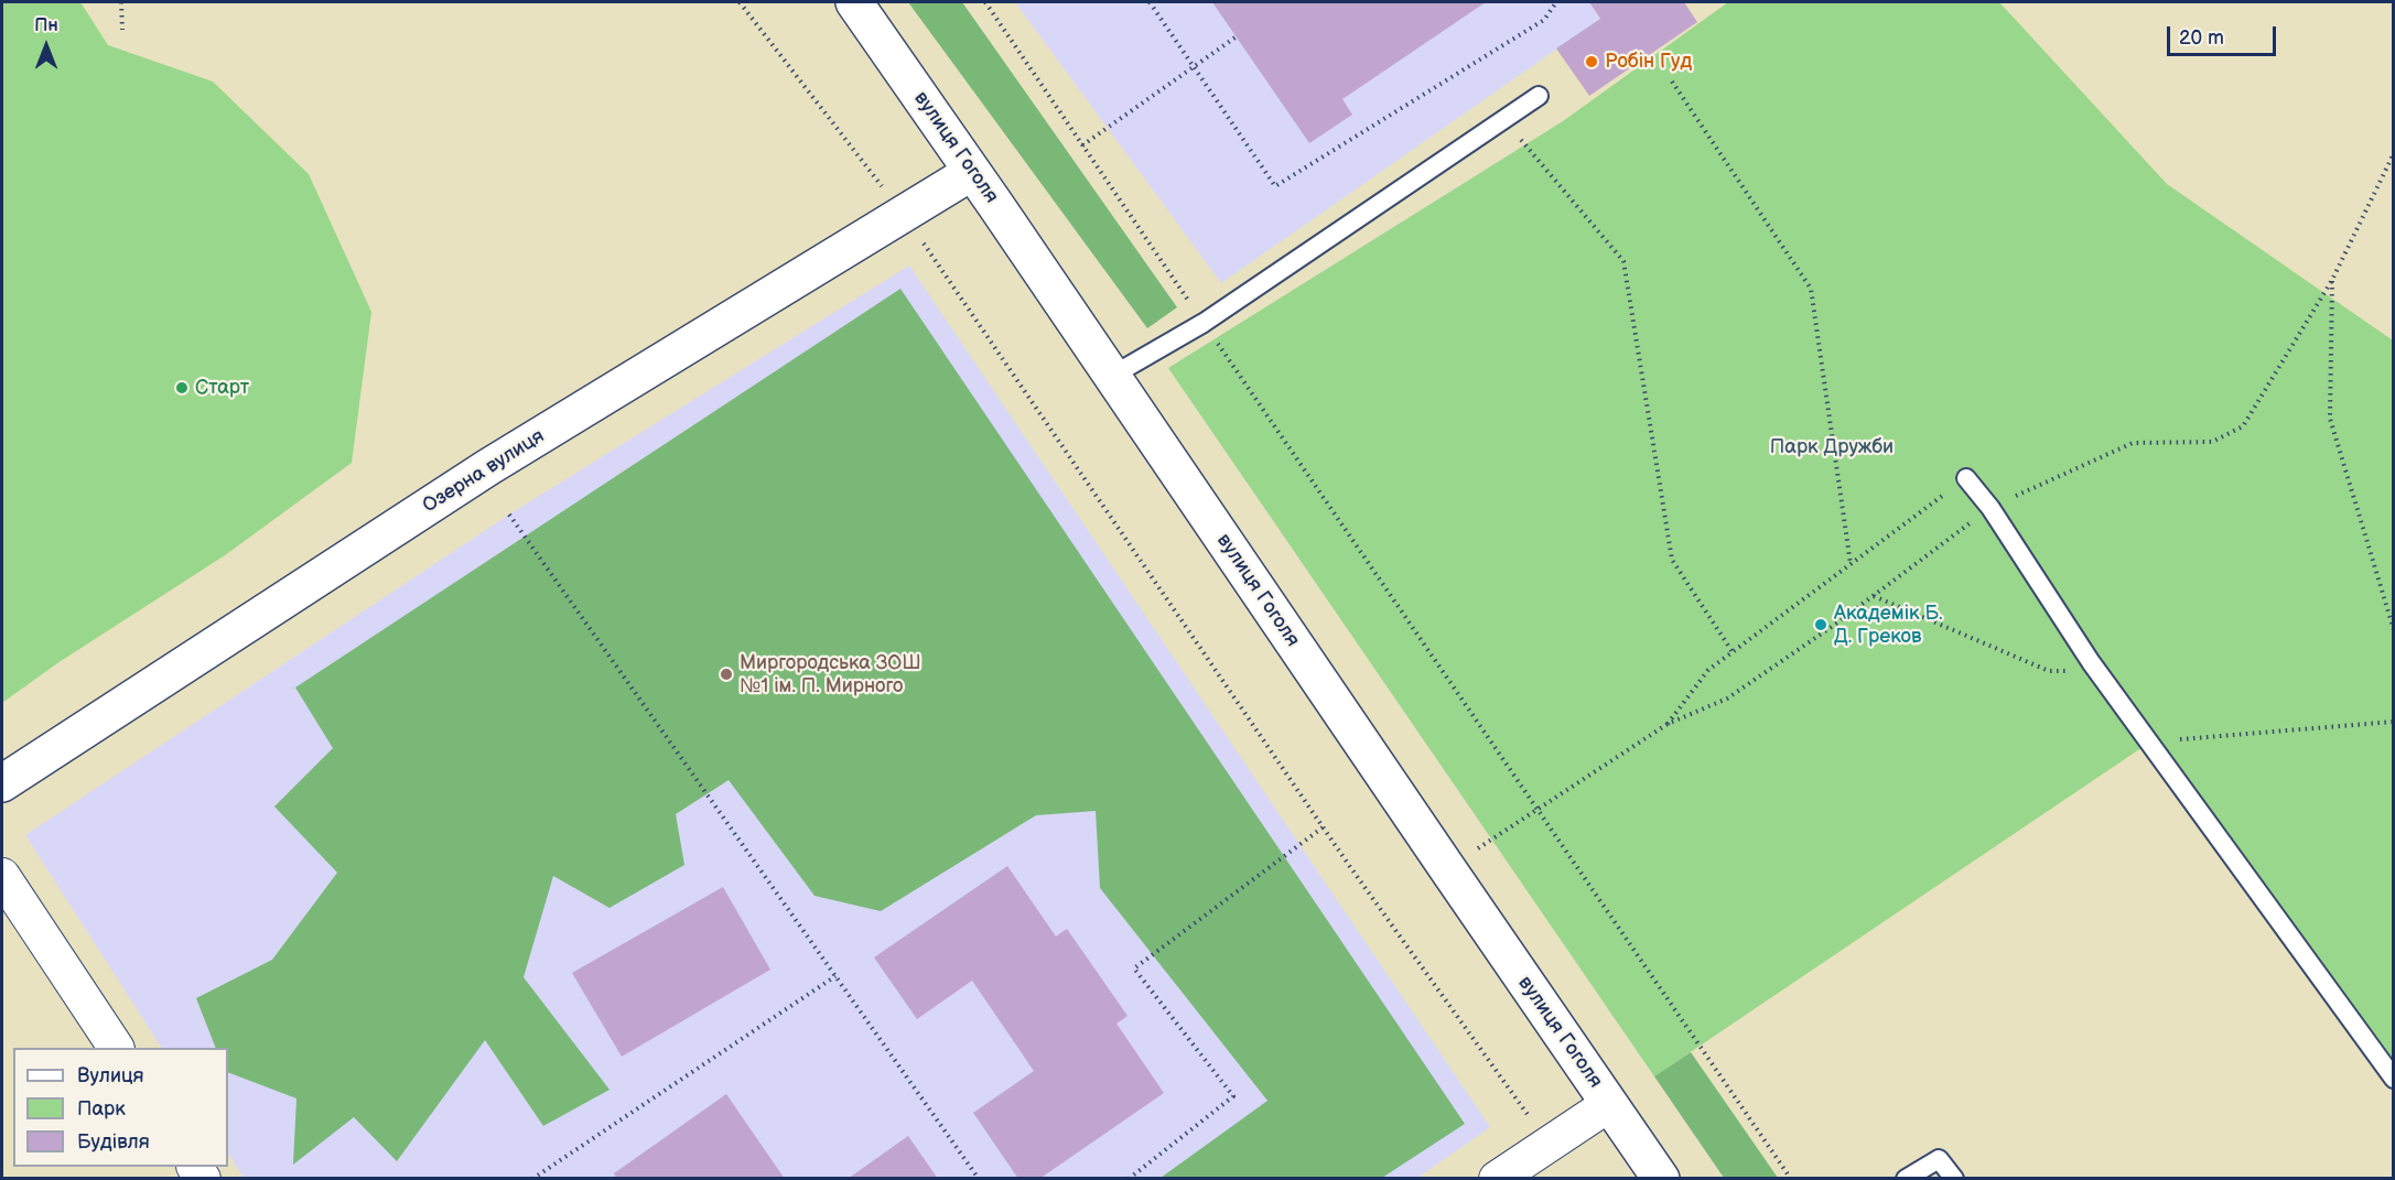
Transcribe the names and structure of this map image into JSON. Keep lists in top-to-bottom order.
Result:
{
  "streets": {
    "street": ["вулиця Гоголя", "Озерна вулиця"]
  },
  "crossings": [
    ["вулиця Гоголя", "Озерна вулиця"]
  ],
  "parks": ["Парк Дружби"],
  "places": [
    "Робін Гуд",
    "Старт",
    "Академік Б. Д. Греков",
    "Миргородська ЗОШ №1 ім. П. Мирного"
  ],
  "legend": ["Вулиця", "Парк", "Будівля"],
  "scale_bar": "20 m",
  "north": "top"
}
